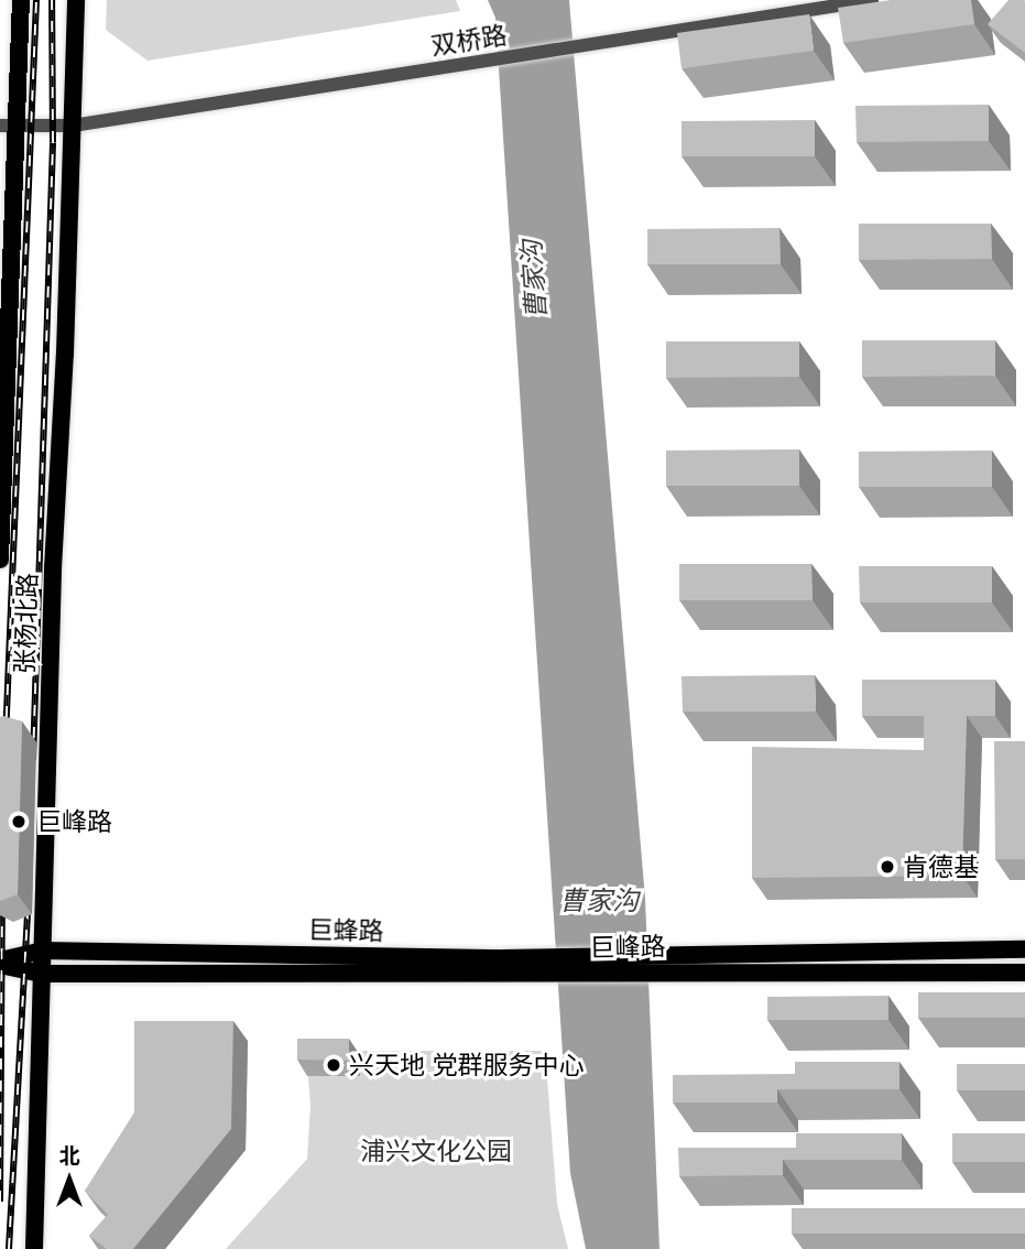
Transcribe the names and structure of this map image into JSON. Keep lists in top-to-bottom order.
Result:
{
  "streets": {
    "main road": ["张杨北路", "巨蜂路", "巨峰路"],
    "street": ["双桥路"]
  },
  "crossings": [
    ["双桥路", "张杨北路"],
    ["张杨北路", "巨蜂路"],
    ["张杨北路", "巨峰路"],
    ["巨蜂路", "巨峰路"]
  ],
  "water": ["曹家沟"],
  "parks": ["浦兴文化公园"],
  "places": ["巨峰路", "肯德基", "兴天地 党群服务中心"],
  "north": "top"
}
